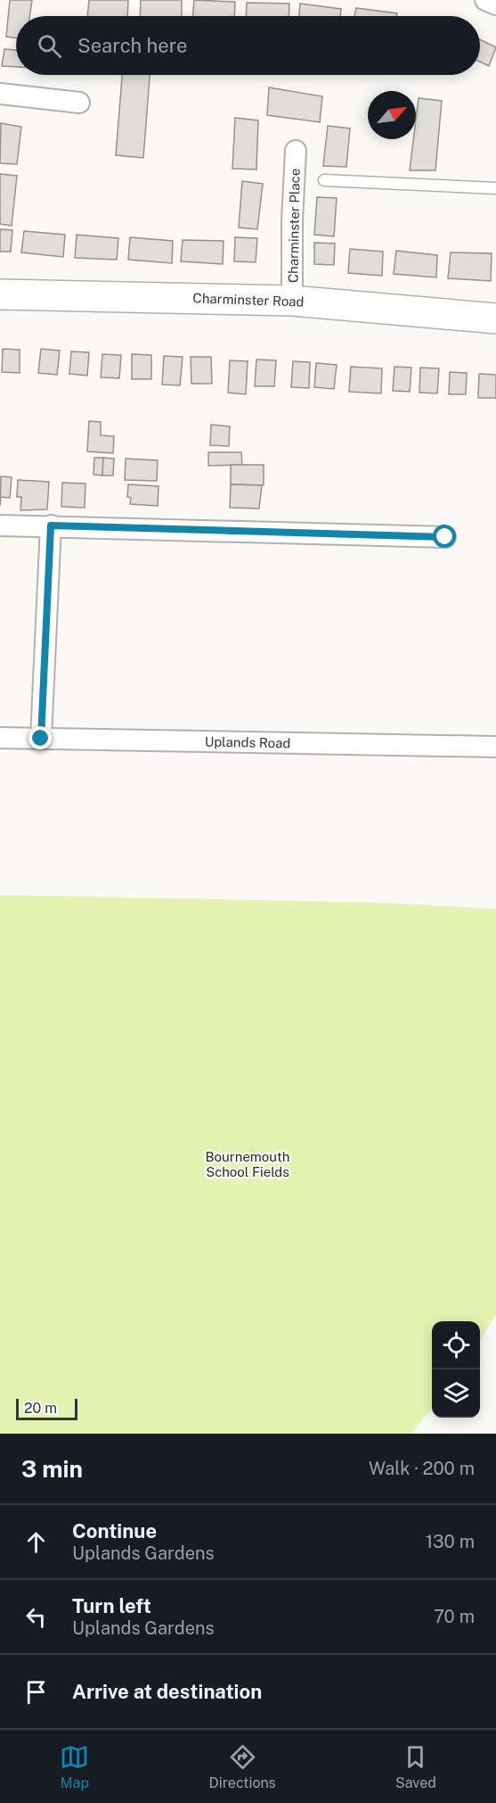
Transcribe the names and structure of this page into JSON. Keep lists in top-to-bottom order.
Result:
{
  "streets": {
    "main road": ["Charminster Road"],
    "street": ["Charminster Place", "Uplands Road"]
  },
  "crossings": [
    ["Charminster Place", "Charminster Road"]
  ],
  "parks": ["Bournemouth School Fields"],
  "scale_bar": "20 m",
  "north": "top right",
  "page": {
    "search": "Search here",
    "scale": "20 m",
    "heading": ["3 min", "Walk · 200 m"],
    "list": [
      ["Continue", "Uplands Gardens", "130 m"],
      ["Turn left", "Uplands Gardens", "70 m"],
      "Arrive at destination"
    ],
    "nav": ["Map", "Directions", "Saved"]
  }
}
